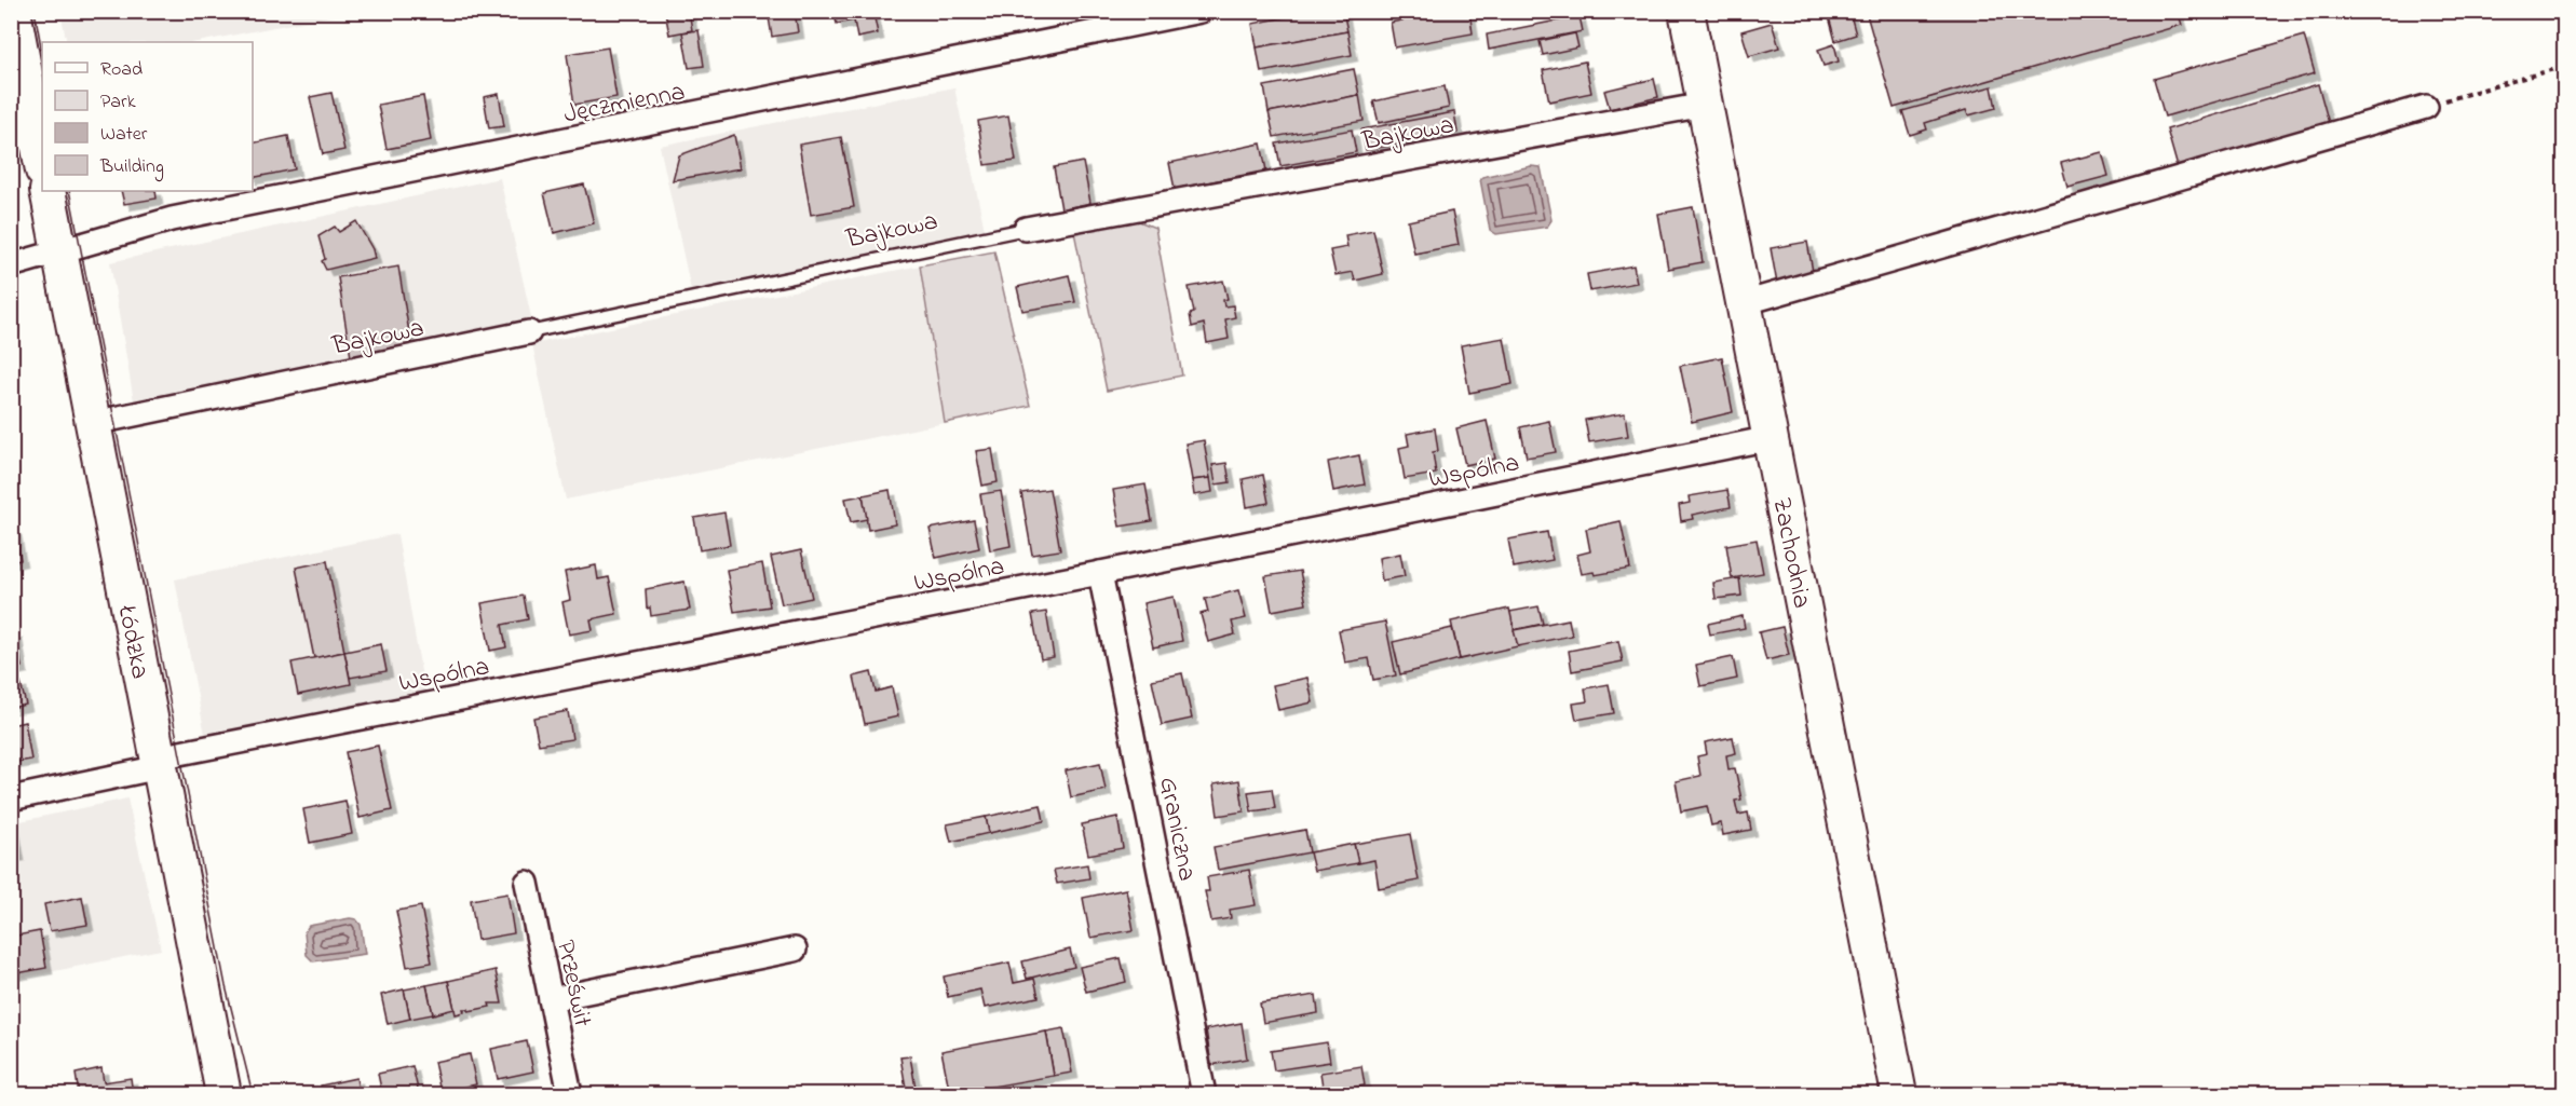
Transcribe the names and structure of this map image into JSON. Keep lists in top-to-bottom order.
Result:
{
  "streets": {
    "street": [
      "Jęczmienna",
      "Bajkowa",
      "Wspólna",
      "Zachodnia",
      "Łódzka",
      "Graniczna",
      "Prześwit"
    ]
  },
  "crossings": [
    ["Jęczmienna", "Łódzka"],
    ["Bajkowa", "Zachodnia"],
    ["Bajkowa", "Łódzka"],
    ["Wspólna", "Zachodnia"],
    ["Wspólna", "Łódzka"],
    ["Wspólna", "Graniczna"]
  ],
  "legend": [
    "Road",
    "Park",
    "Water",
    "Building"
  ]
}
